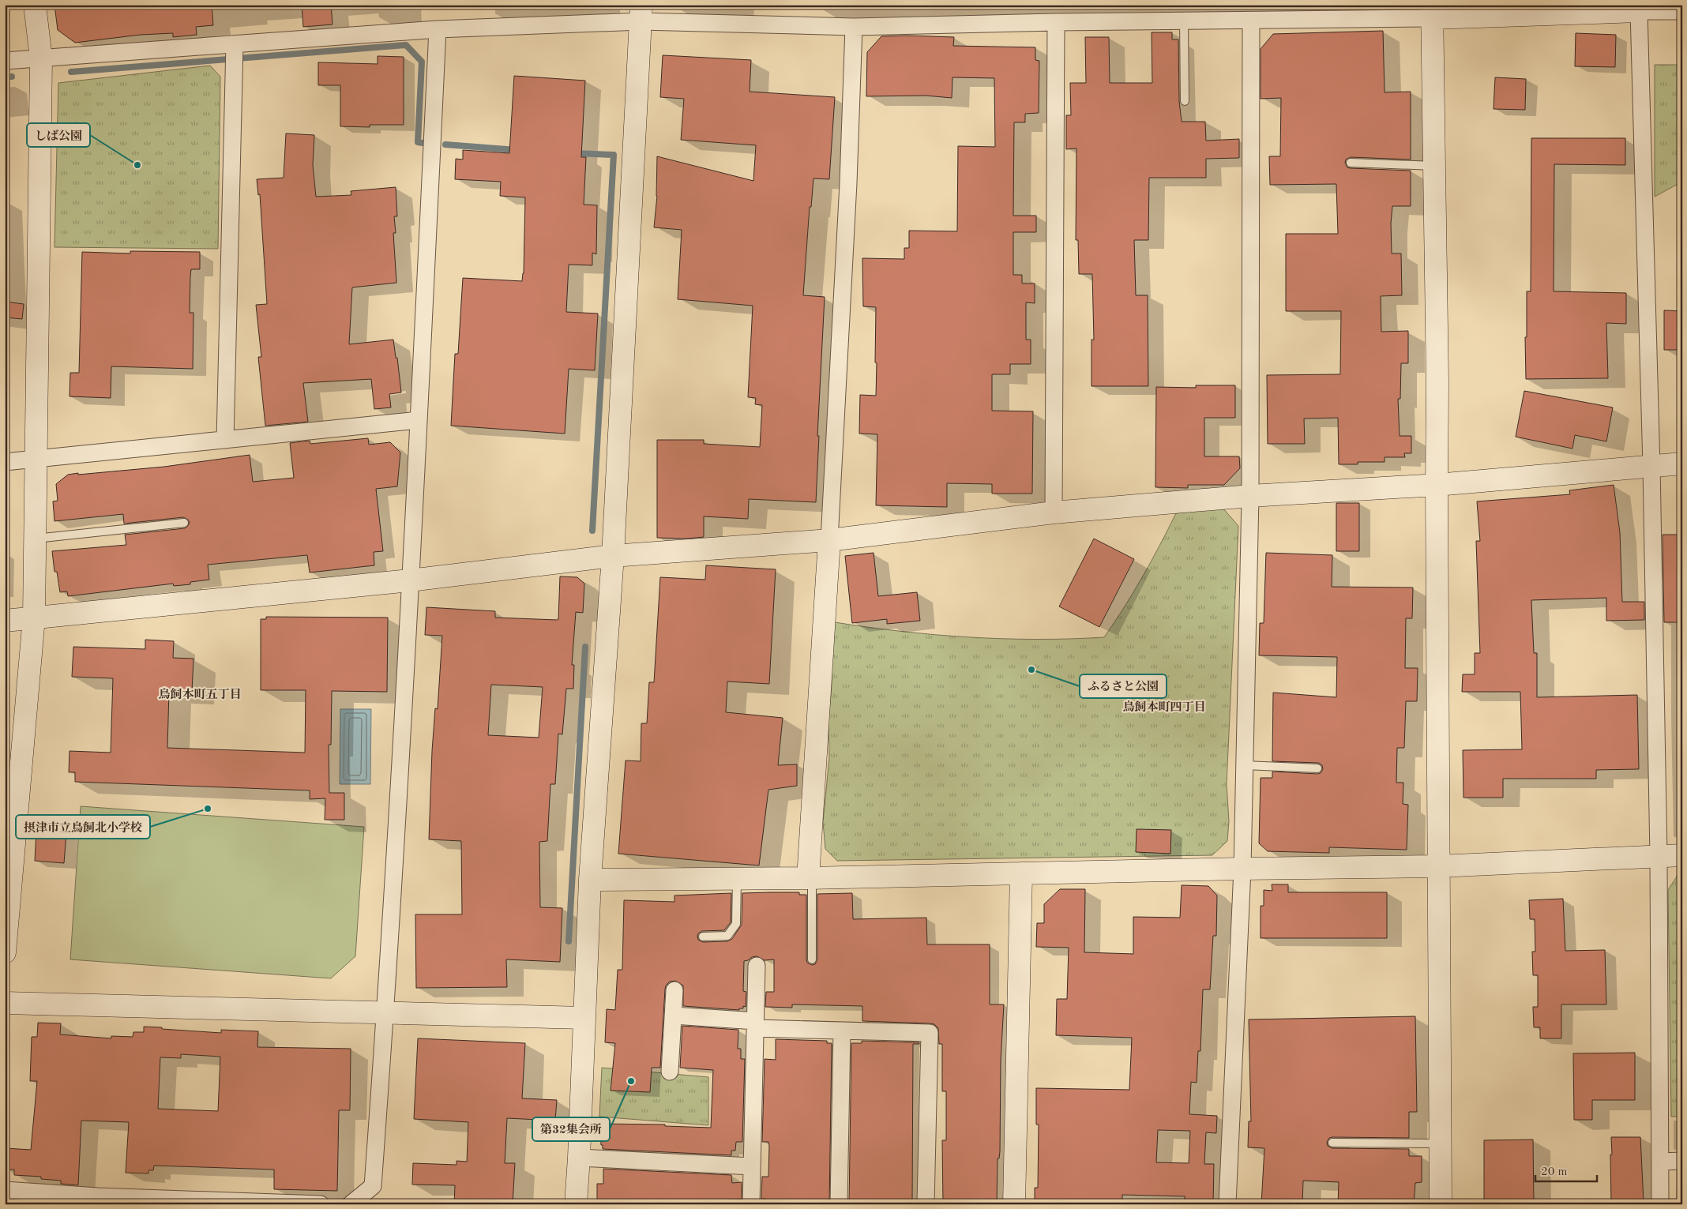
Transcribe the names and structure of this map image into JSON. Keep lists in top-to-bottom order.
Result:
{
  "districts": ["鳥飼本町五丁目", "鳥飼本町四丁目"],
  "places": [
    "しば公園",
    "ふるさと公園",
    "摂津市立鳥飼北小学校",
    "第32集会所"
  ],
  "scale_bar": "20 m"
}
